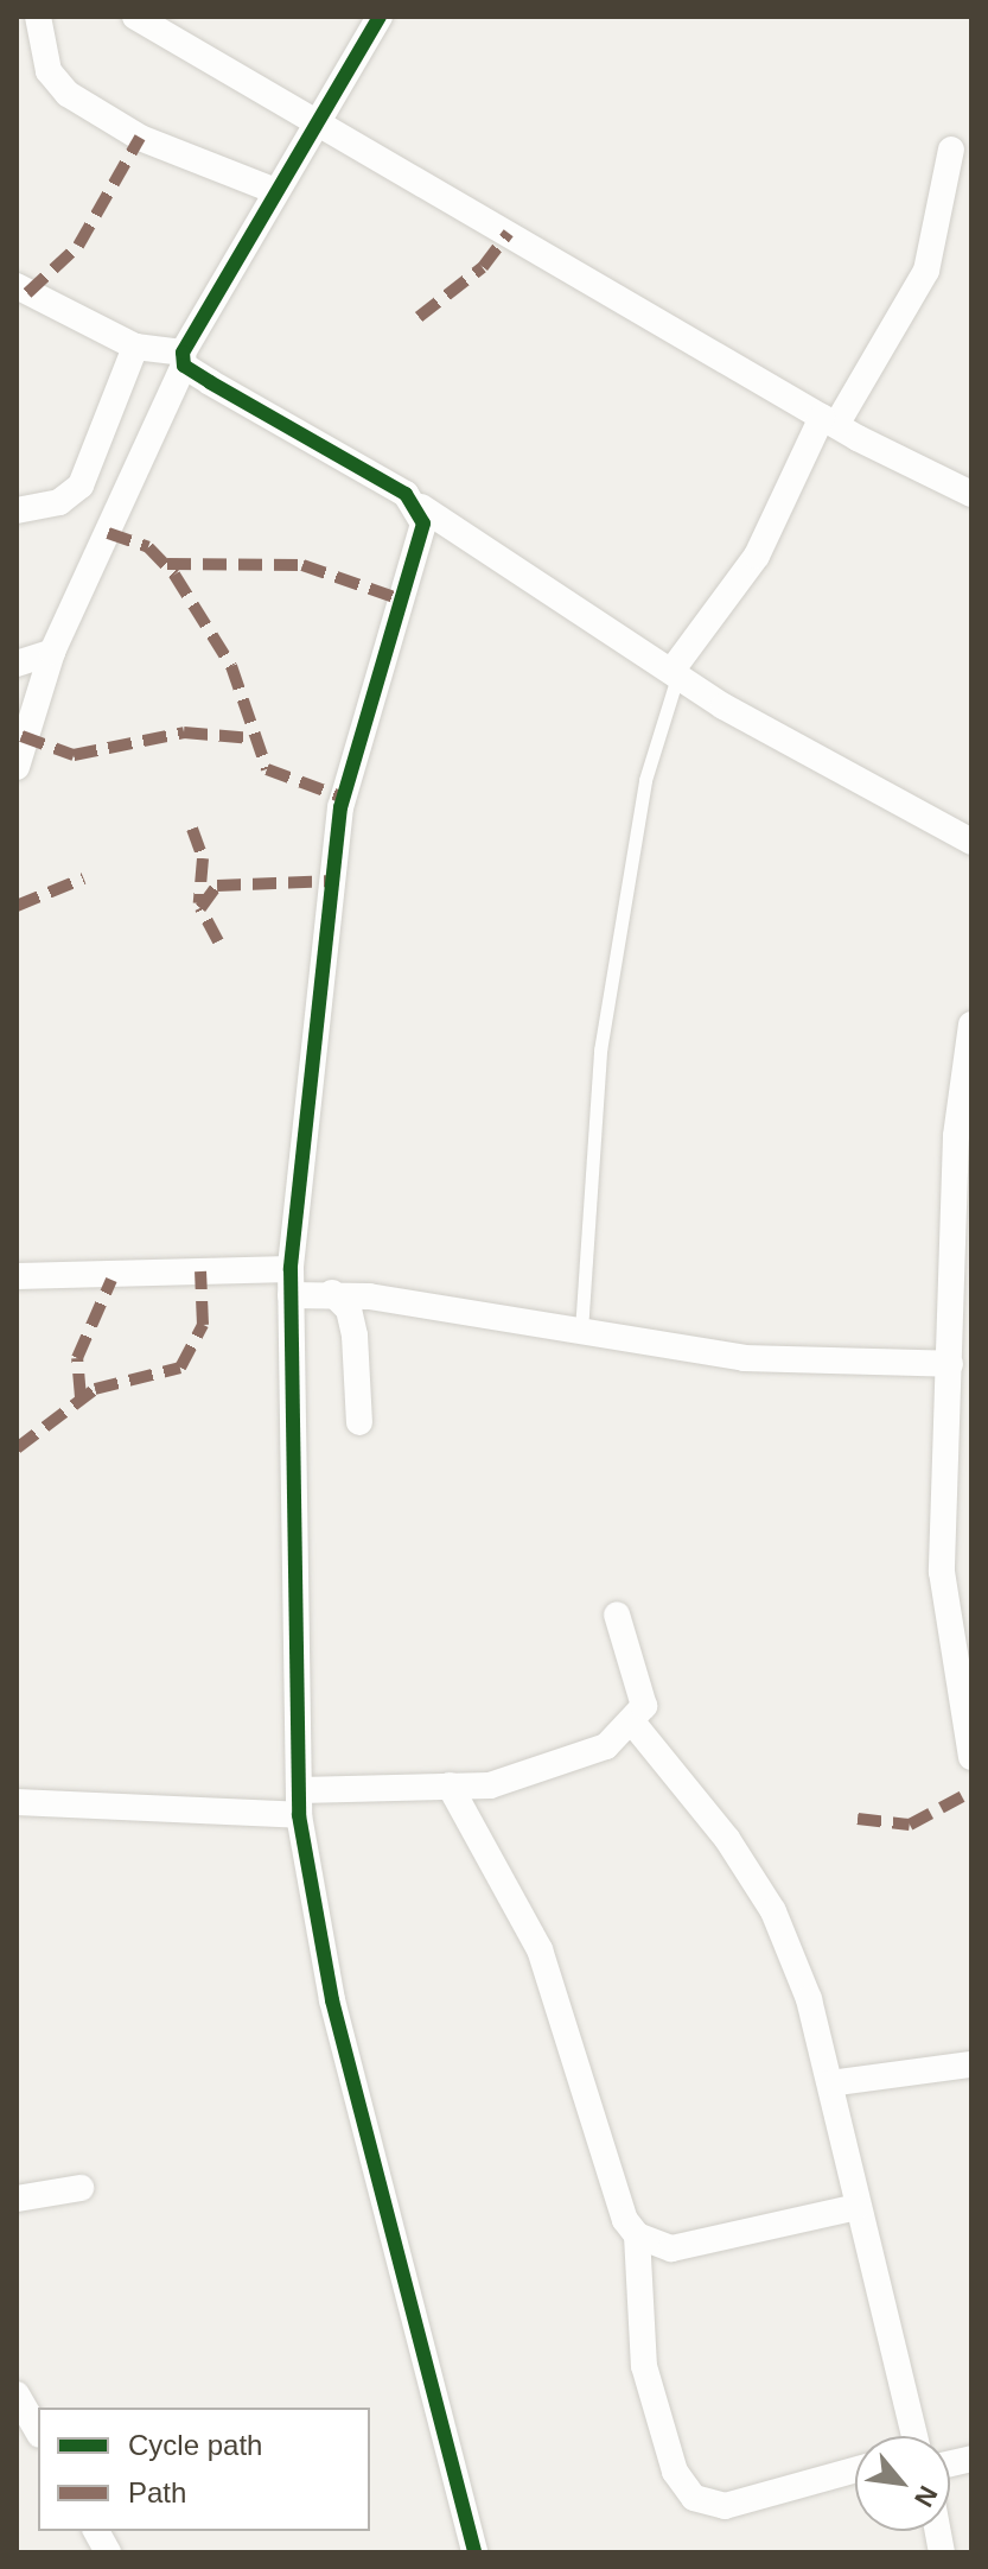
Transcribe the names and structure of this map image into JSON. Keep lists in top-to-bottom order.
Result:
{
  "legend": ["Cycle path", "Path"],
  "north": "bottom right"
}
